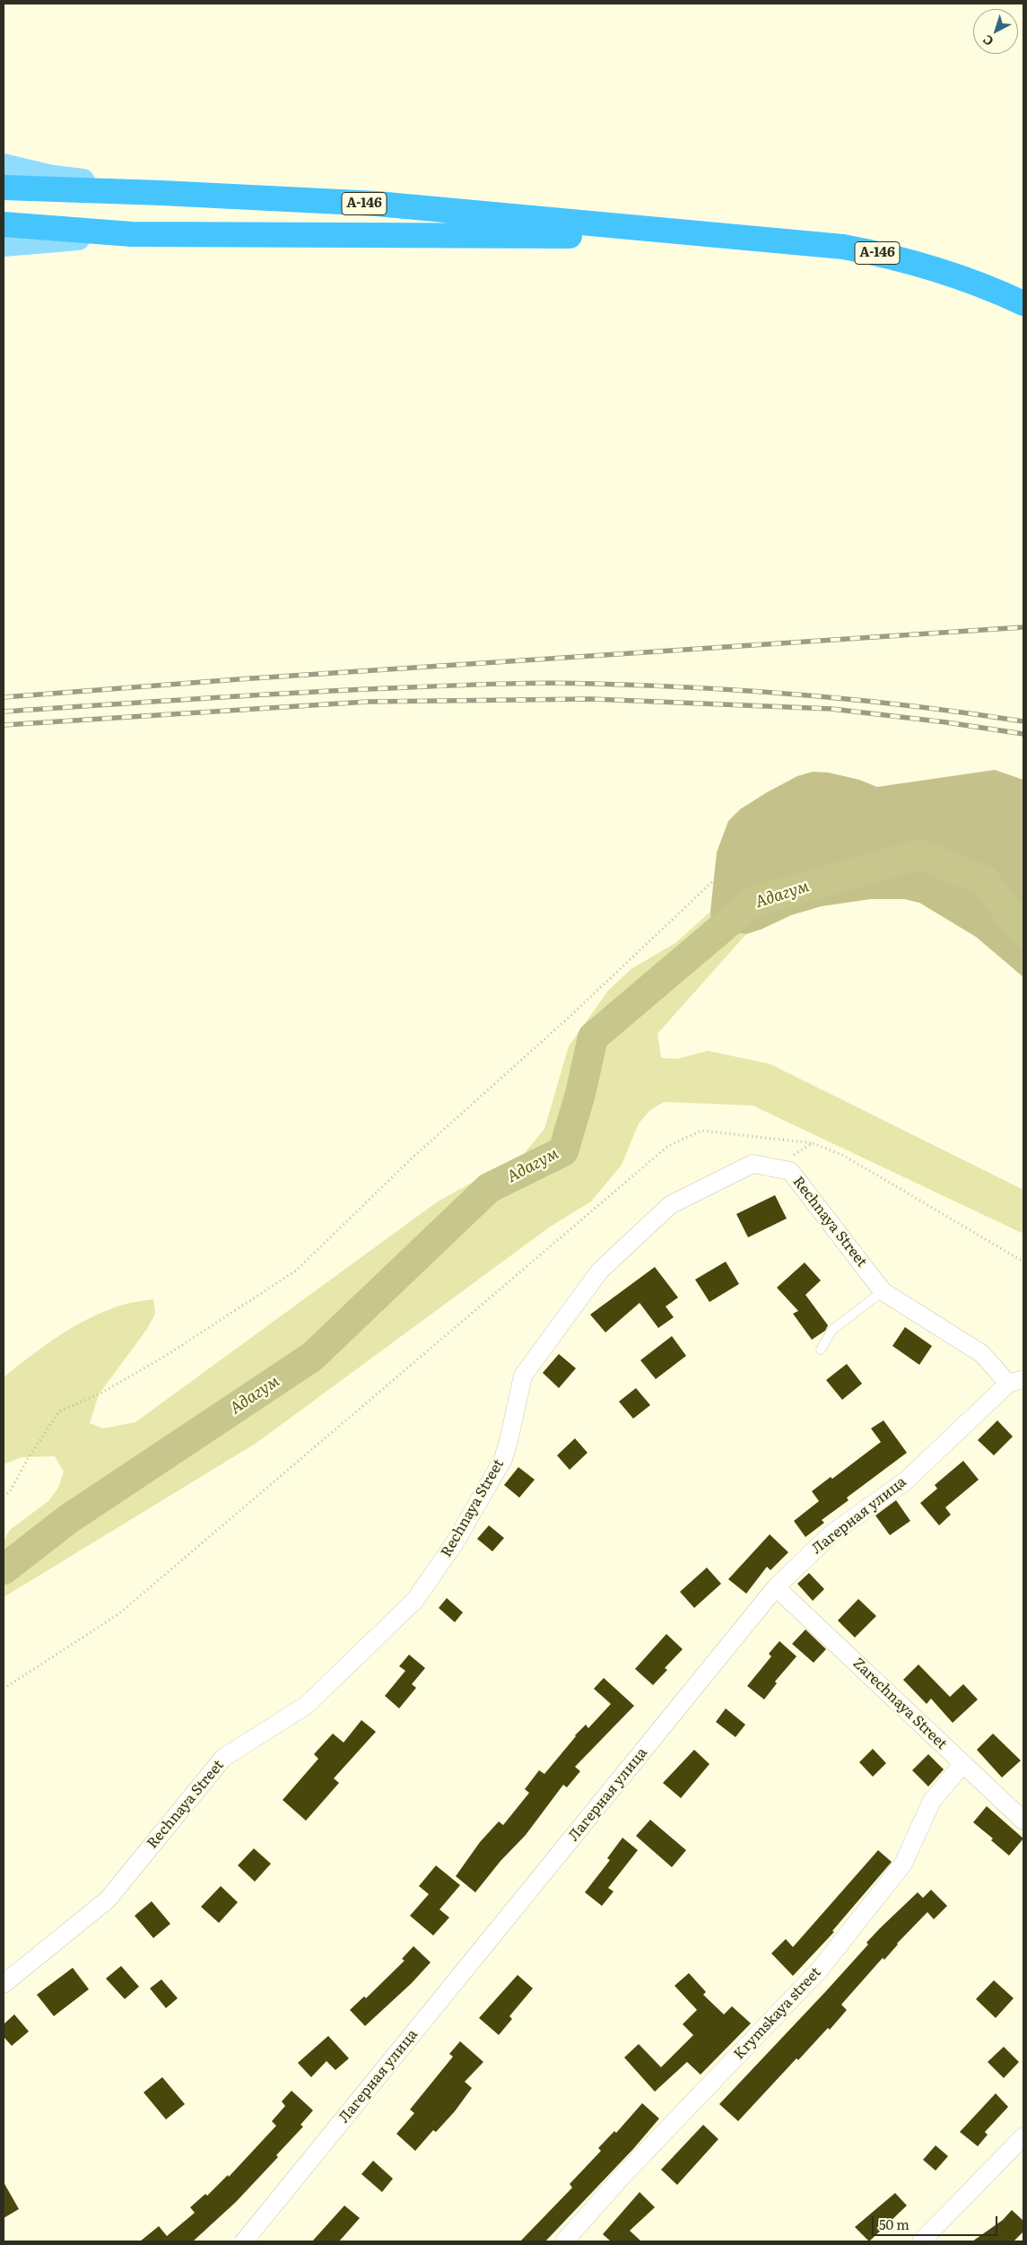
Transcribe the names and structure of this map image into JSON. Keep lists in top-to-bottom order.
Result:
{
  "streets": {
    "highway": ["А-146"],
    "street": [
      "Rechnaya Street",
      "Лагерная улица",
      "Zarechnaya Street",
      "Krymskaya street"
    ]
  },
  "crossings": [
    ["Rechnaya Street", "Лагерная улица"],
    ["Лагерная улица", "Zarechnaya Street"],
    ["Zarechnaya Street", "Krymskaya street"]
  ],
  "water": ["Адагум"],
  "scale_bar": "50 m",
  "north": "bottom left"
}
